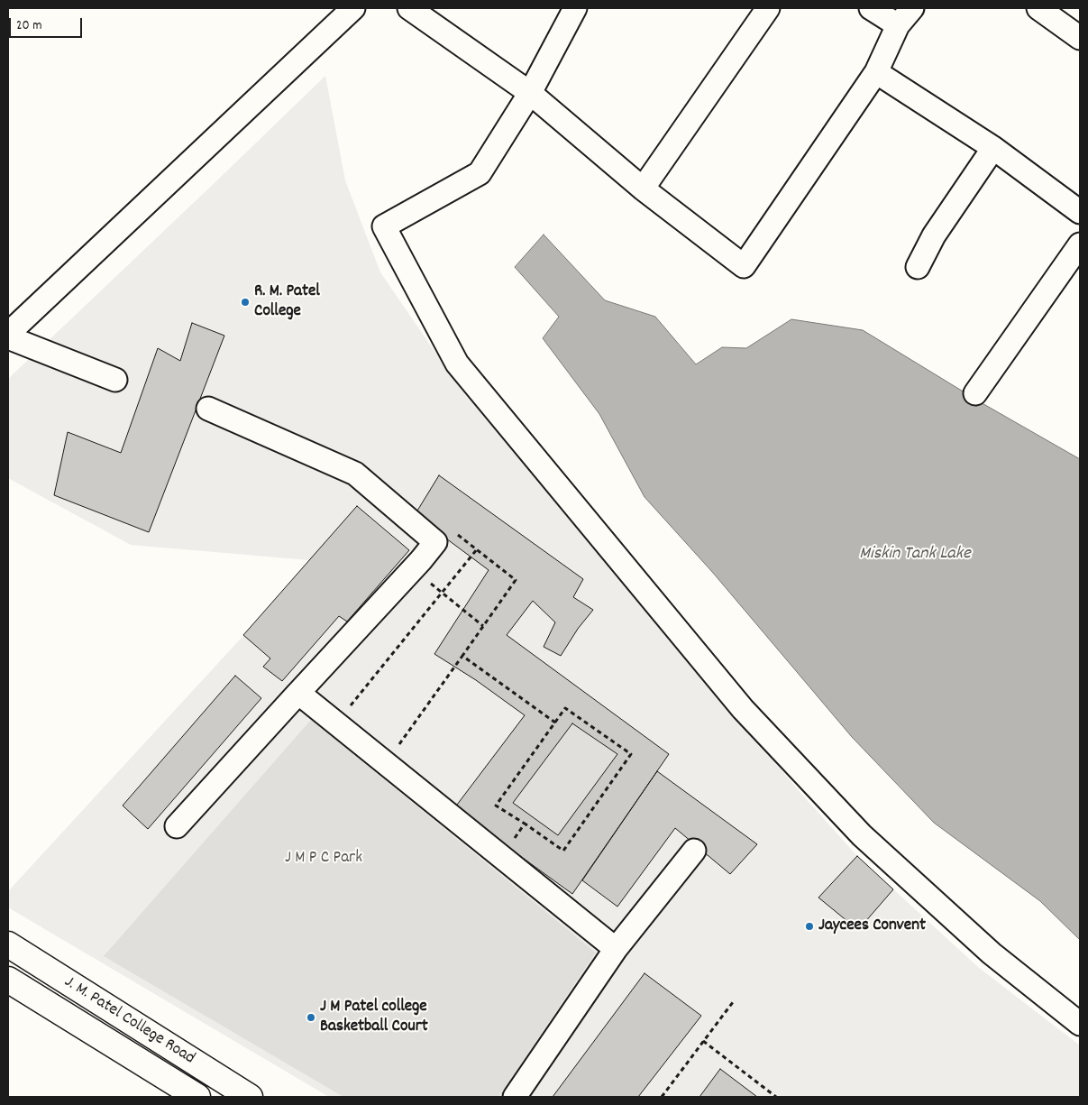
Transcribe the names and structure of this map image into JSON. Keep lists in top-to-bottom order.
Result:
{
  "streets": {
    "main road": ["J. M. Patel College Road"]
  },
  "water": ["Miskin Tank Lake"],
  "parks": ["J M P C Park"],
  "places": ["R. M. Patel College", "Jaycees Convent", "J M Patel college Basketball Court"],
  "scale_bar": "20 m"
}
